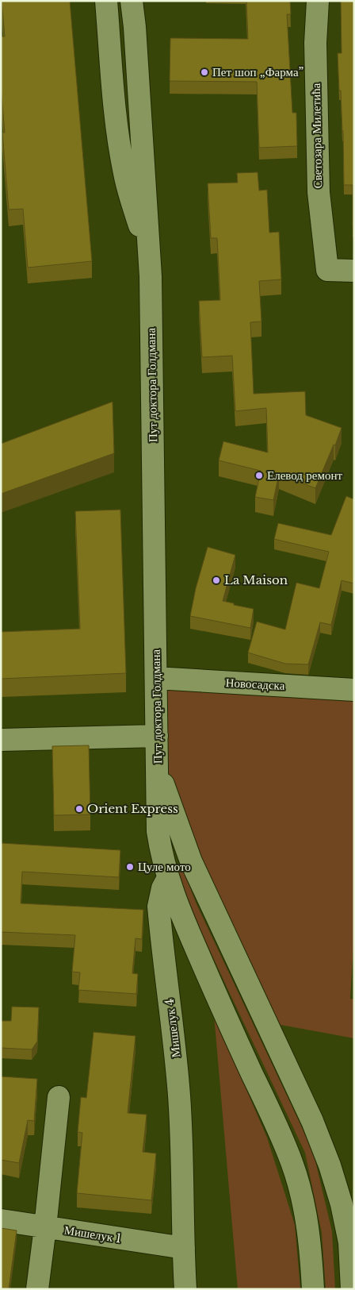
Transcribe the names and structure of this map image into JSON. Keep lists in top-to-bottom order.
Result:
{
  "streets": {
    "street": [
      "Светозара Милетића",
      "Пут доктора Голдмана",
      "Новосадска",
      "Мишелук 4",
      "Мишелук 1"
    ]
  },
  "crossings": [
    ["Пут доктора Голдмана", "Новосадска"],
    ["Мишелук 4", "Мишелук 1"]
  ],
  "places": [
    "Пет шоп „Фарма”",
    "Елевод ремонт",
    "La Maison",
    "Orient Express",
    "Цуле мото"
  ]
}
